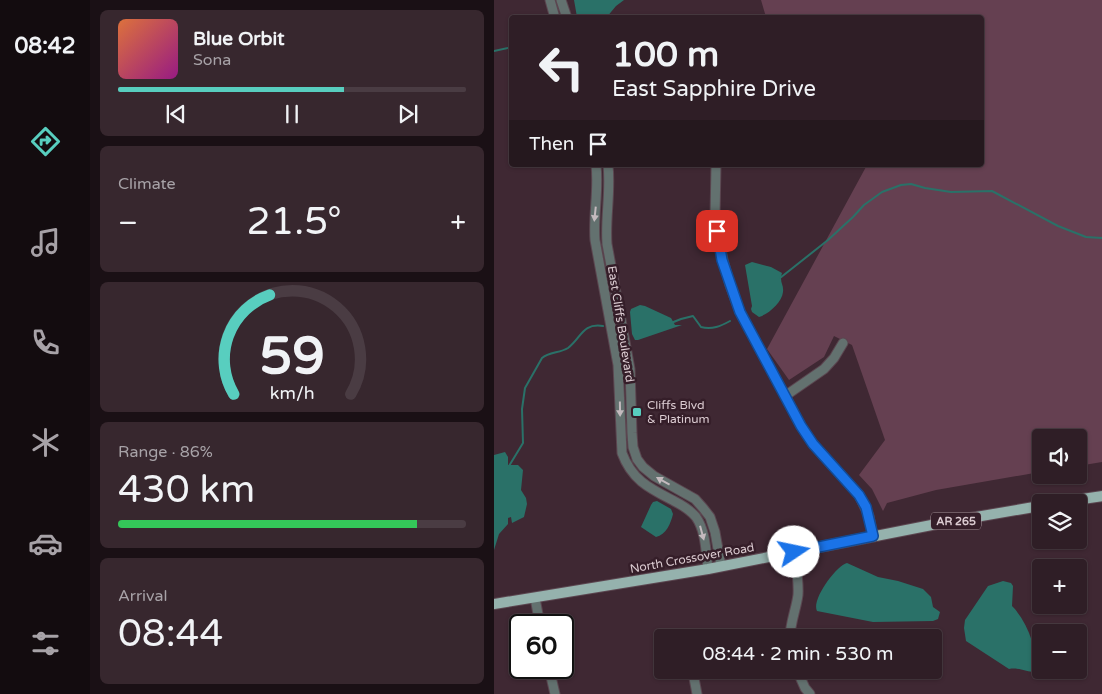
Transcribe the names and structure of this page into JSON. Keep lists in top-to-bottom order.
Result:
{
  "streets": {
    "main road": ["AR 265", "North Crossover Road"],
    "street": ["East Cliffs Boulevard"]
  },
  "crossings": [
    ["East Cliffs Boulevard", "North Crossover Road"]
  ],
  "places": {
    "transit": ["Cliffs Blvd & Platinum"]
  },
  "page": {
    "tabs": "08:42",
    "turn": ["100 m", "East Sapphire Drive"],
    "song": ["Blue Orbit", "Sona"],
    "then": "Then",
    "tile": [
      "Climate",
      ["Range · 86%", "430 km"],
      ["Arrival", "08:44"]
    ],
    "heat": ["−", "21.5°", "+"],
    "map_buttons": ["+", "−"],
    "limit": "60",
    "trip": "08:44 · 2 min · 530 m",
    "gauge": ["59", "km/h"]
  }
}
